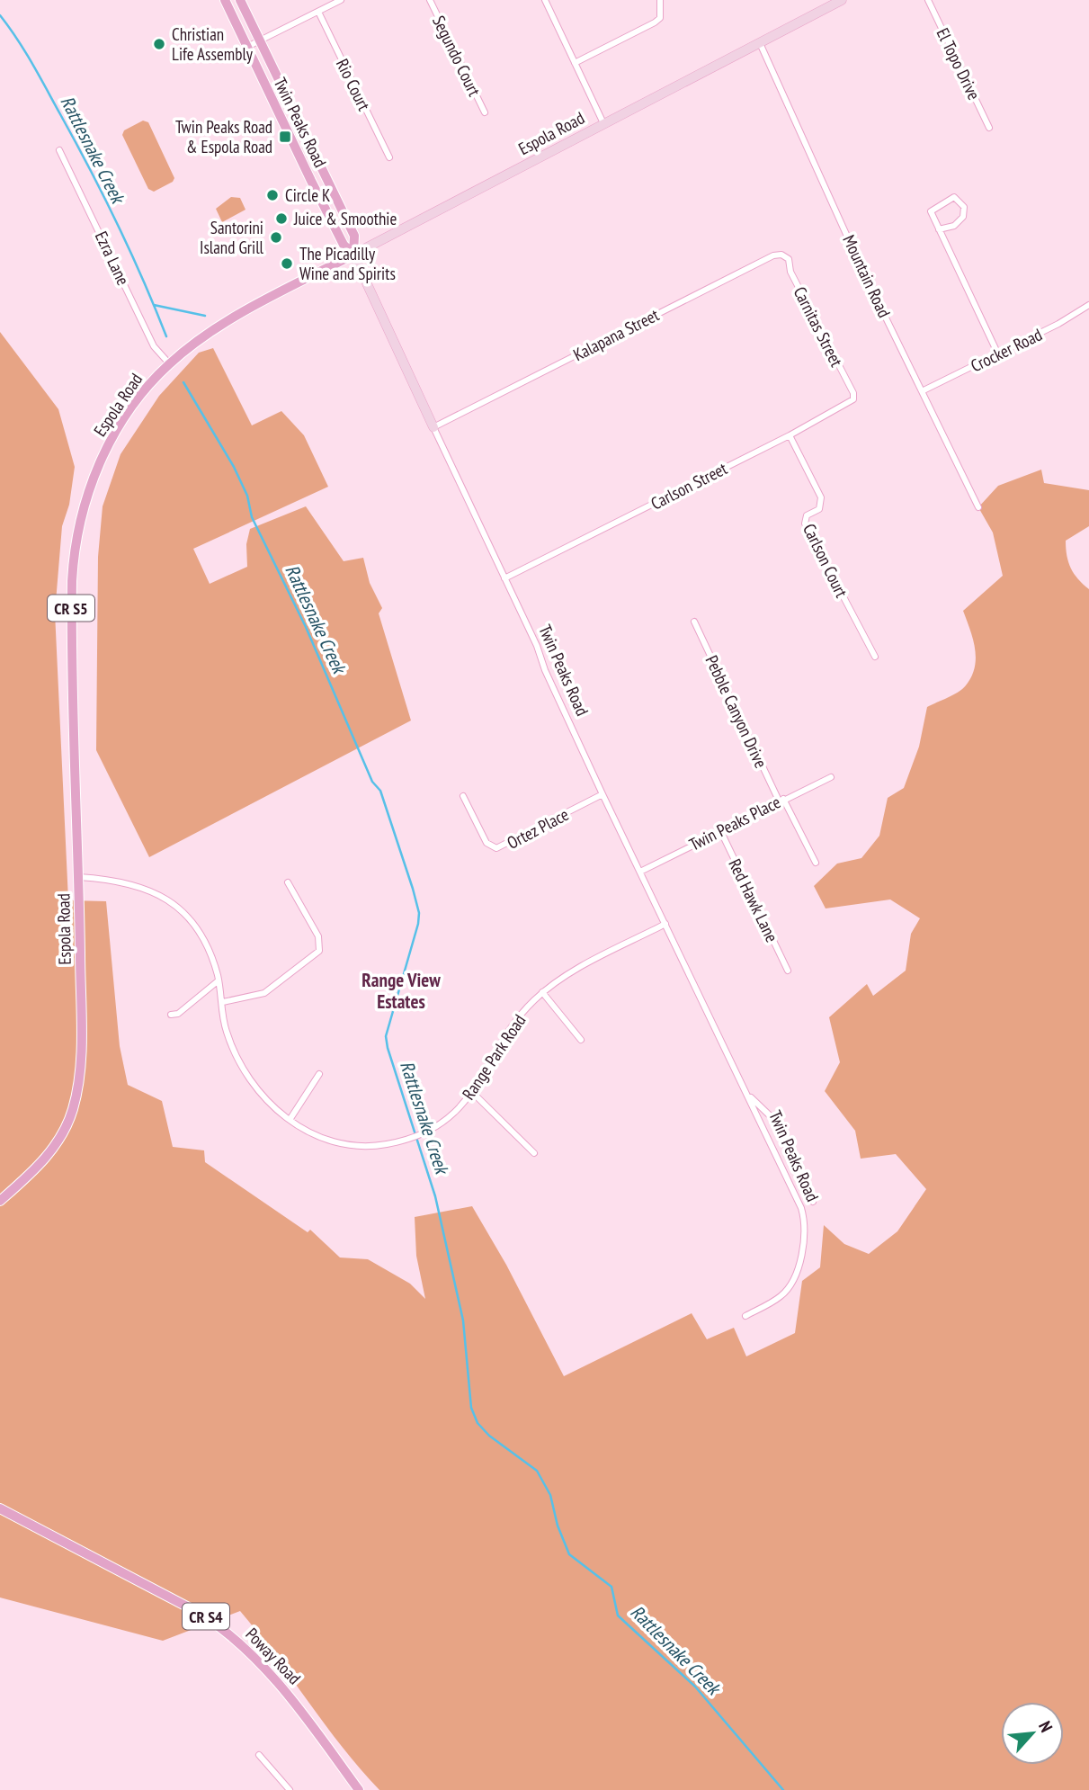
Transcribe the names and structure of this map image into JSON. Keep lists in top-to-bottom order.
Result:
{
  "streets": {
    "main road": [
      "Twin Peaks Road",
      "Espola Road",
      "CR S5",
      "CR S4",
      "Poway Road"
    ],
    "street": [
      "Segundo Court",
      "El Topo Drive",
      "Rio Court",
      "Ezra Lane",
      "Mountain Road",
      "Carnitas Street",
      "Kalapana Street",
      "Crocker Road",
      "Carlson Street",
      "Carlson Court",
      "Pebble Canyon Drive",
      "Twin Peaks Place",
      "Ortez Place",
      "Red Hawk Lane",
      "Range Park Road"
    ]
  },
  "crossings": [
    ["Twin Peaks Road", "Espola Road"],
    ["Twin Peaks Road", "Kalapana Street"],
    ["Twin Peaks Road", "Carlson Street"],
    ["Twin Peaks Road", "Twin Peaks Place"],
    ["Twin Peaks Road", "Ortez Place"],
    ["Twin Peaks Road", "Range Park Road"],
    ["Espola Road", "Ezra Lane"],
    ["Espola Road", "Mountain Road"],
    ["Espola Road", "Range Park Road"],
    ["Mountain Road", "Crocker Road"],
    ["Carnitas Street", "Kalapana Street"],
    ["Carnitas Street", "Carlson Street"],
    ["Carlson Street", "Carlson Court"],
    ["Pebble Canyon Drive", "Twin Peaks Place"],
    ["Twin Peaks Place", "Red Hawk Lane"]
  ],
  "districts": ["Range View Estates"],
  "water": ["Rattlesnake Creek"],
  "places": {
    "other": [
      "Christian Life Assembly",
      "Circle K",
      "Juice & Smoothie",
      "Santorini Island Grill",
      "The Picadilly Wine and Spirits"
    ],
    "transit": ["Twin Peaks Road & Espola Road"]
  },
  "north": "top right"
}
